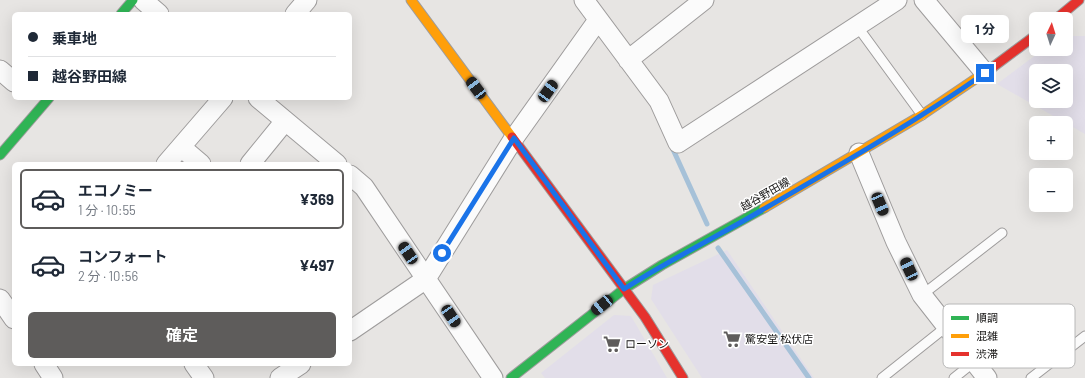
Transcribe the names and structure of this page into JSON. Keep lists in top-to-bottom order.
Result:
{
  "streets": {
    "main road": ["越谷野田線"]
  },
  "places": {
    "supermarket": ["驚安堂 松伏店", "ローソン"]
  },
  "legend": ["順調", "混雑", "渋滞"],
  "north": "top",
  "page": {
    "map_buttons": ["+", "−"],
    "banner": ["乗車地", "越谷野田線"],
    "bubble": "1 分",
    "list": [
      {
        "name": "エコノミー",
        "note": "1 分 · 10:55",
        "value": "¥369"
      },
      {
        "name": "コンフォート",
        "note": "2 分 · 10:56",
        "value": "¥497"
      }
    ],
    "buttons": "確定"
  }
}
